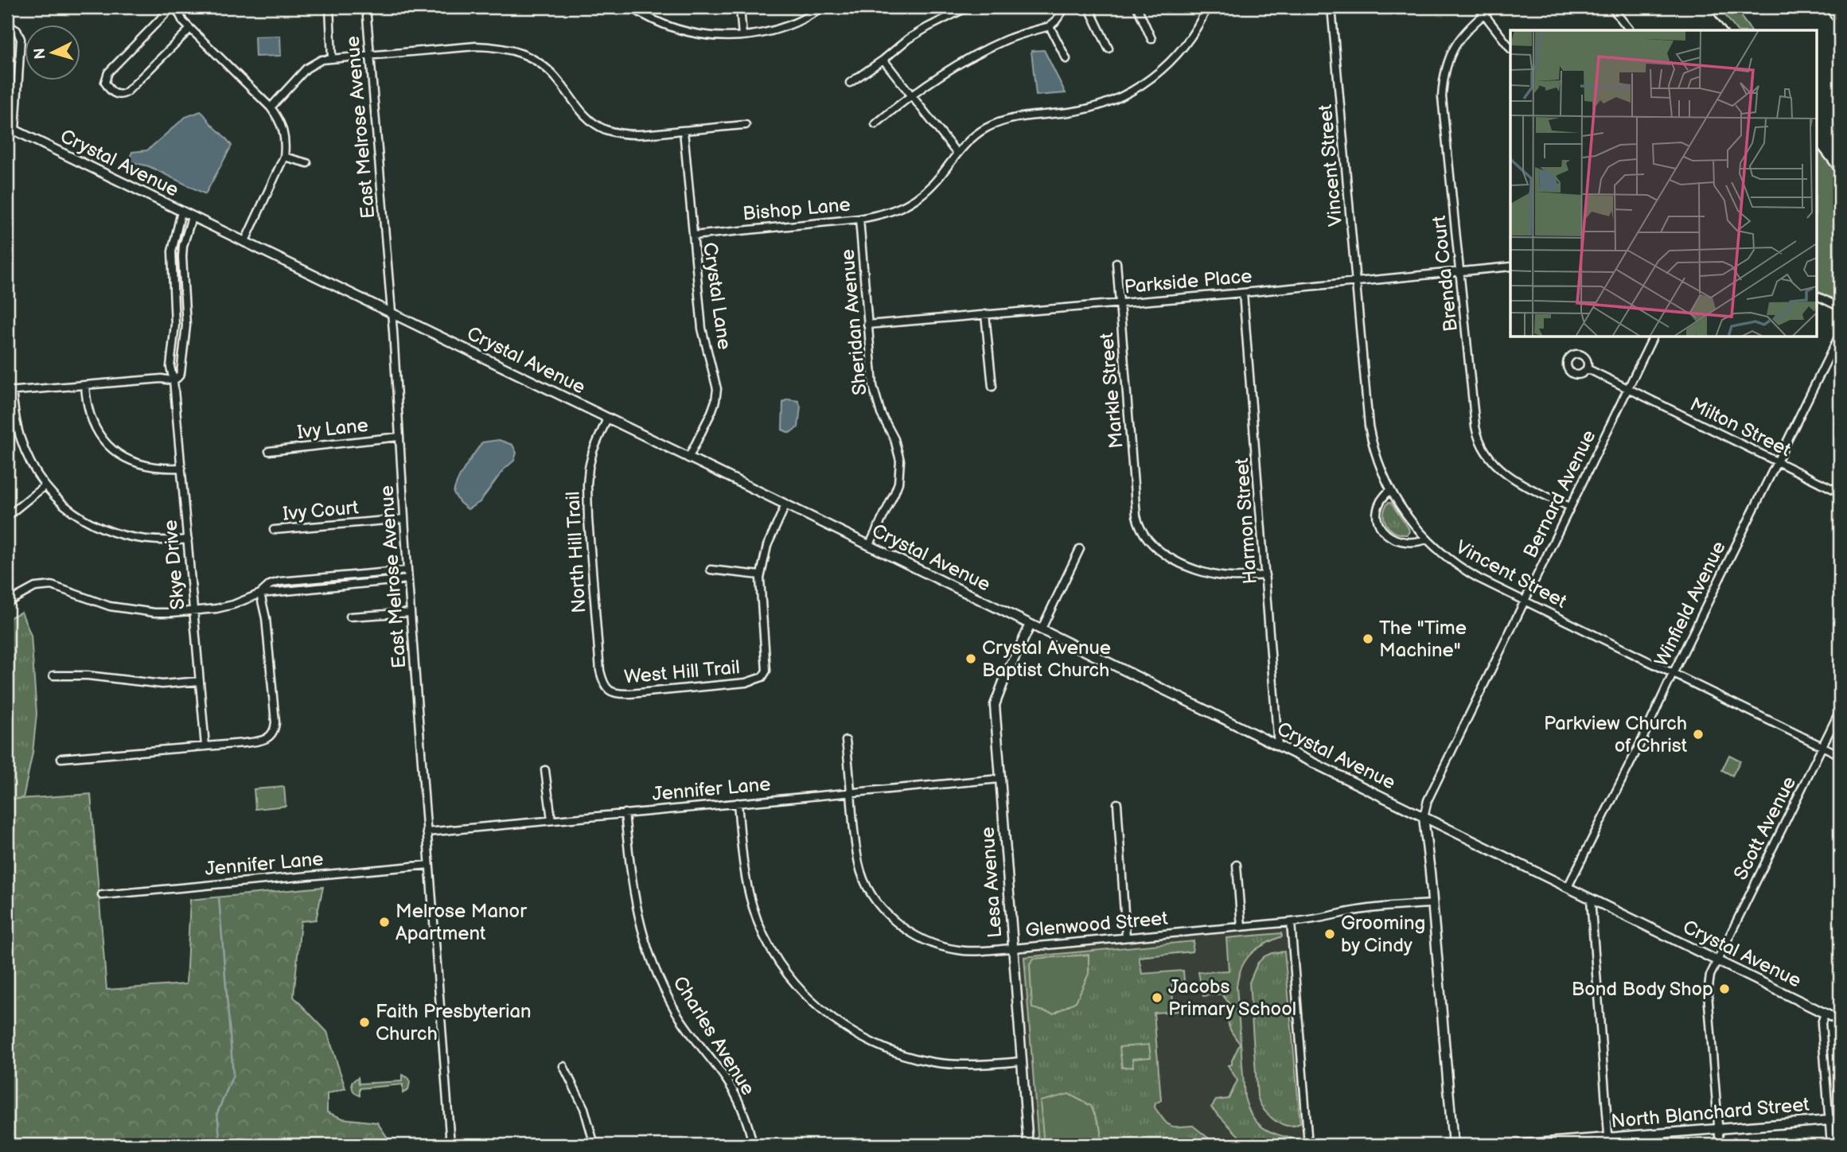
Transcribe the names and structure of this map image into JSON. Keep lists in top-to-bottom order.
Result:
{
  "streets": {
    "street": [
      "East Melrose Avenue",
      "Crystal Avenue",
      "Vincent Street",
      "Bishop Lane",
      "Brenda Court",
      "Parkside Place",
      "Crystal Lane",
      "Sheridan Avenue",
      "Markle Street",
      "Milton Street",
      "Ivy Lane",
      "Bernard Avenue",
      "Ivy Court",
      "Harmon Street",
      "North Hill Trail",
      "Skye Drive",
      "Winfield Avenue",
      "West Hill Trail",
      "Jennifer Lane",
      "Scott Avenue",
      "Lesa Avenue",
      "Glenwood Street",
      "Charles Avenue",
      "North Blanchard Street"
    ]
  },
  "crossings": [
    ["East Melrose Avenue", "Crystal Avenue"],
    ["East Melrose Avenue", "Ivy Lane"],
    ["East Melrose Avenue", "Ivy Court"],
    ["East Melrose Avenue", "Jennifer Lane"],
    ["Crystal Avenue", "Crystal Lane"],
    ["Crystal Avenue", "Sheridan Avenue"],
    ["Crystal Avenue", "Bernard Avenue"],
    ["Crystal Avenue", "Harmon Street"],
    ["Crystal Avenue", "North Hill Trail"],
    ["Crystal Avenue", "Skye Drive"],
    ["Crystal Avenue", "Winfield Avenue"],
    ["Crystal Avenue", "Scott Avenue"],
    ["Crystal Avenue", "Lesa Avenue"],
    ["Vincent Street", "Parkside Place"],
    ["Vincent Street", "Bernard Avenue"],
    ["Vincent Street", "Winfield Avenue"],
    ["Vincent Street", "Scott Avenue"],
    ["Bishop Lane", "Crystal Lane"],
    ["Bishop Lane", "Sheridan Avenue"],
    ["Brenda Court", "Parkside Place"],
    ["Brenda Court", "Bernard Avenue"],
    ["Parkside Place", "Sheridan Avenue"],
    ["Parkside Place", "Markle Street"],
    ["Parkside Place", "Harmon Street"],
    ["Markle Street", "Harmon Street"],
    ["Milton Street", "Bernard Avenue"],
    ["Milton Street", "Winfield Avenue"],
    ["North Hill Trail", "West Hill Trail"],
    ["Jennifer Lane", "Lesa Avenue"],
    ["Jennifer Lane", "Glenwood Street"],
    ["Jennifer Lane", "Charles Avenue"],
    ["Scott Avenue", "North Blanchard Street"],
    ["Lesa Avenue", "Glenwood Street"]
  ],
  "places": [
    "The \"Time Machine\"",
    "Crystal Avenue Baptist Church",
    "Parkview Church of Christ",
    "Melrose Manor Apartment",
    "Grooming by Cindy",
    "Bond Body Shop",
    "Jacobs Primary School",
    "Faith Presbyterian Church"
  ],
  "north": "left"
}
